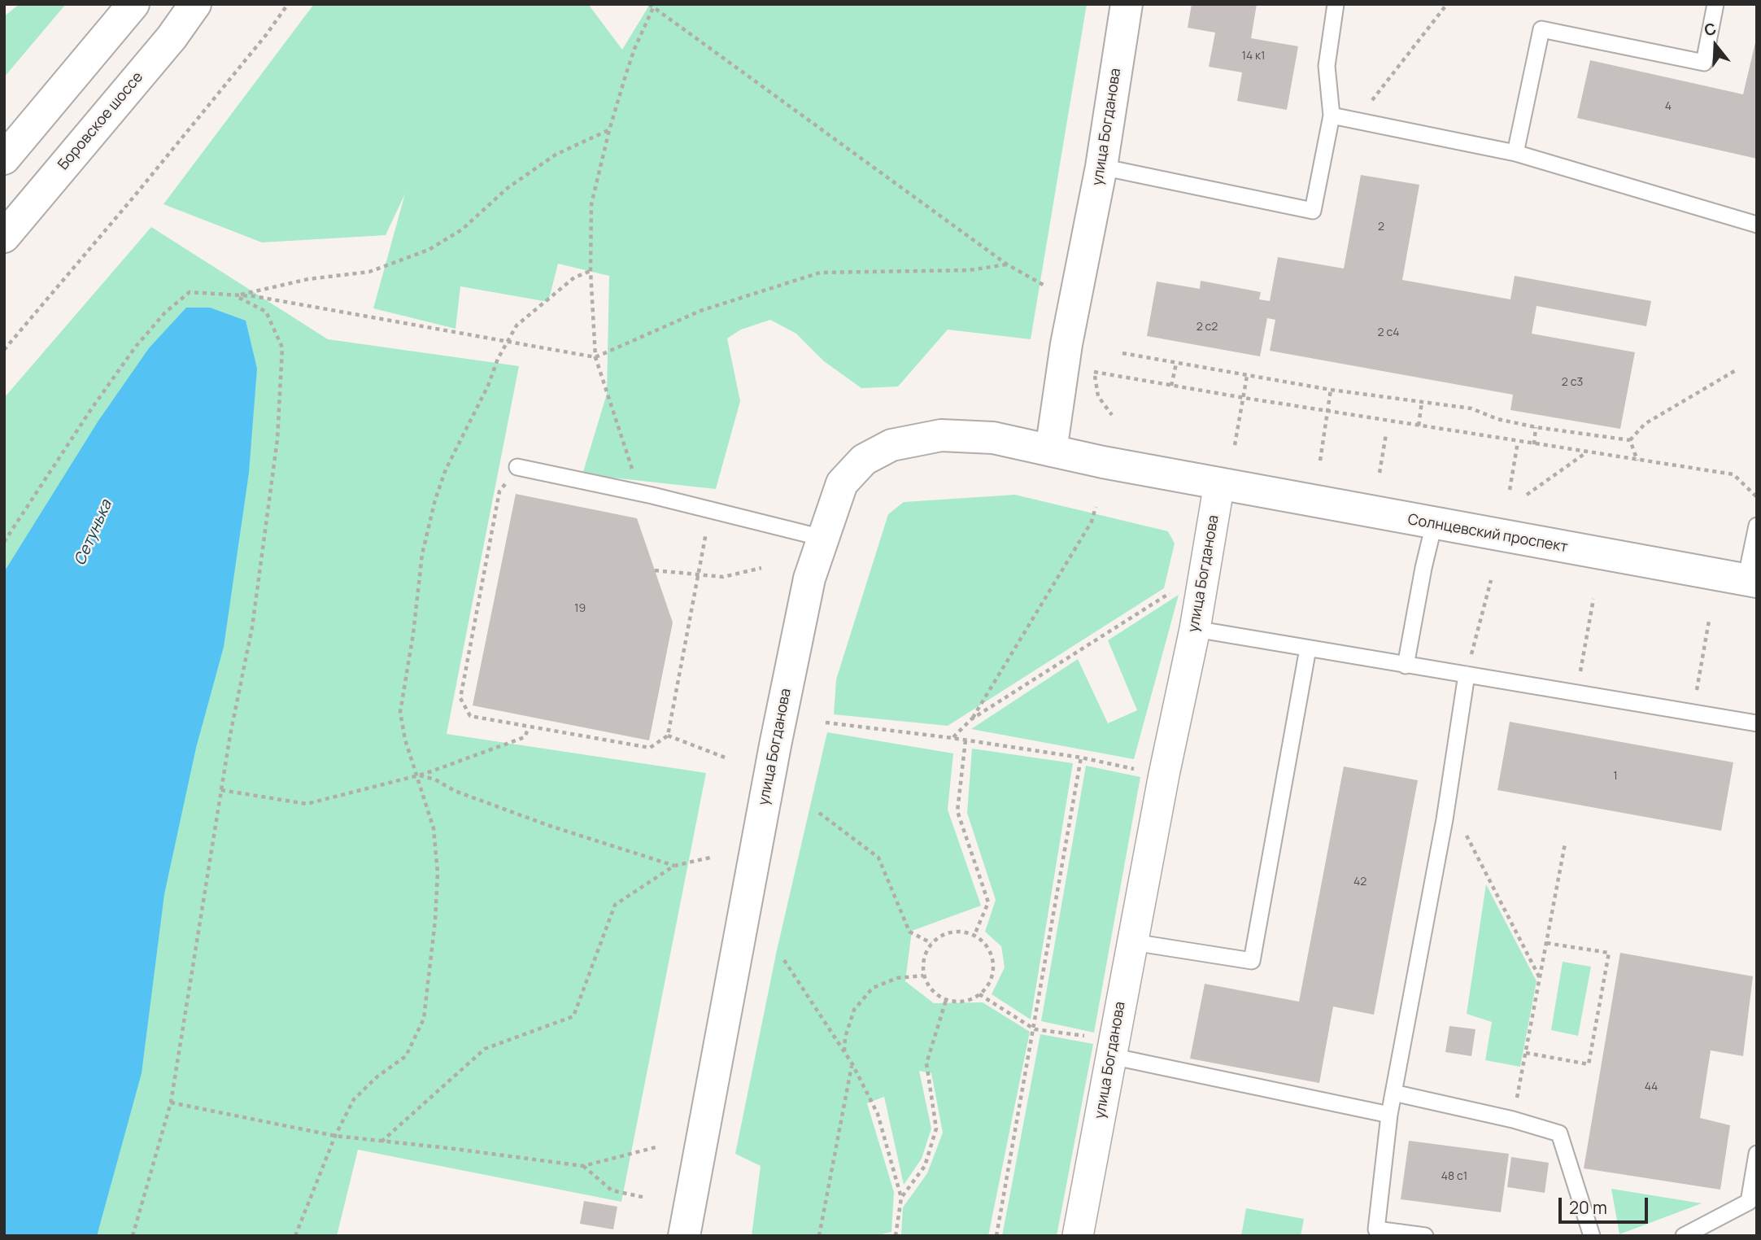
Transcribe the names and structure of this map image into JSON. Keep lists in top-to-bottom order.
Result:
{
  "streets": {
    "street": ["Боровское шоссе", "улица Богданова", "Солнцевский проспект"]
  },
  "crossings": [
    ["улица Богданова", "Солнцевский проспект"]
  ],
  "water": ["Сетунька"],
  "house_numbers": [
    "14 к1",
    "4",
    "2",
    "2 с2",
    "2 с4",
    "2 с3",
    "19",
    "1",
    "42",
    "44",
    "48 с1"
  ],
  "scale_bar": "20 m",
  "north": "top"
}
